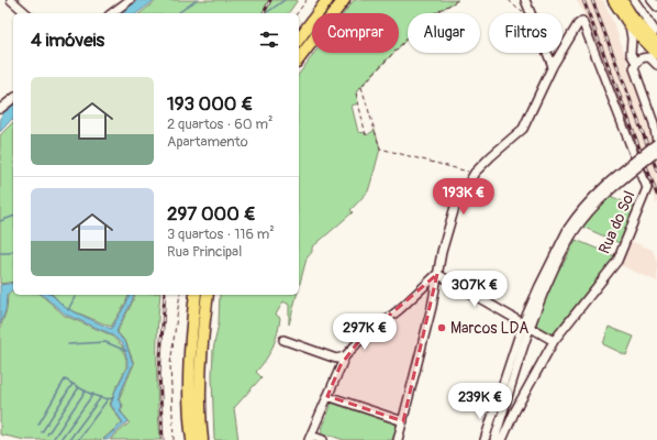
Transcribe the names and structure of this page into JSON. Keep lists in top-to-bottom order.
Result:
{
  "streets": {
    "street": ["Rua do Sol"]
  },
  "places": ["Marcos LDA"],
  "page": {
    "chip": ["Comprar", "Alugar", "Filtros"],
    "heading": "4 imóveis",
    "list": [
      {
        "name": "193 000 €",
        "note": "2 quartos · 60 m² · Apartamento"
      },
      {
        "name": "297 000 €",
        "note": "3 quartos · 116 m² · Rua Principal"
      }
    ],
    "price": [
      "193K €",
      "307K €",
      "297K €",
      "239K €"
    ]
  }
}
